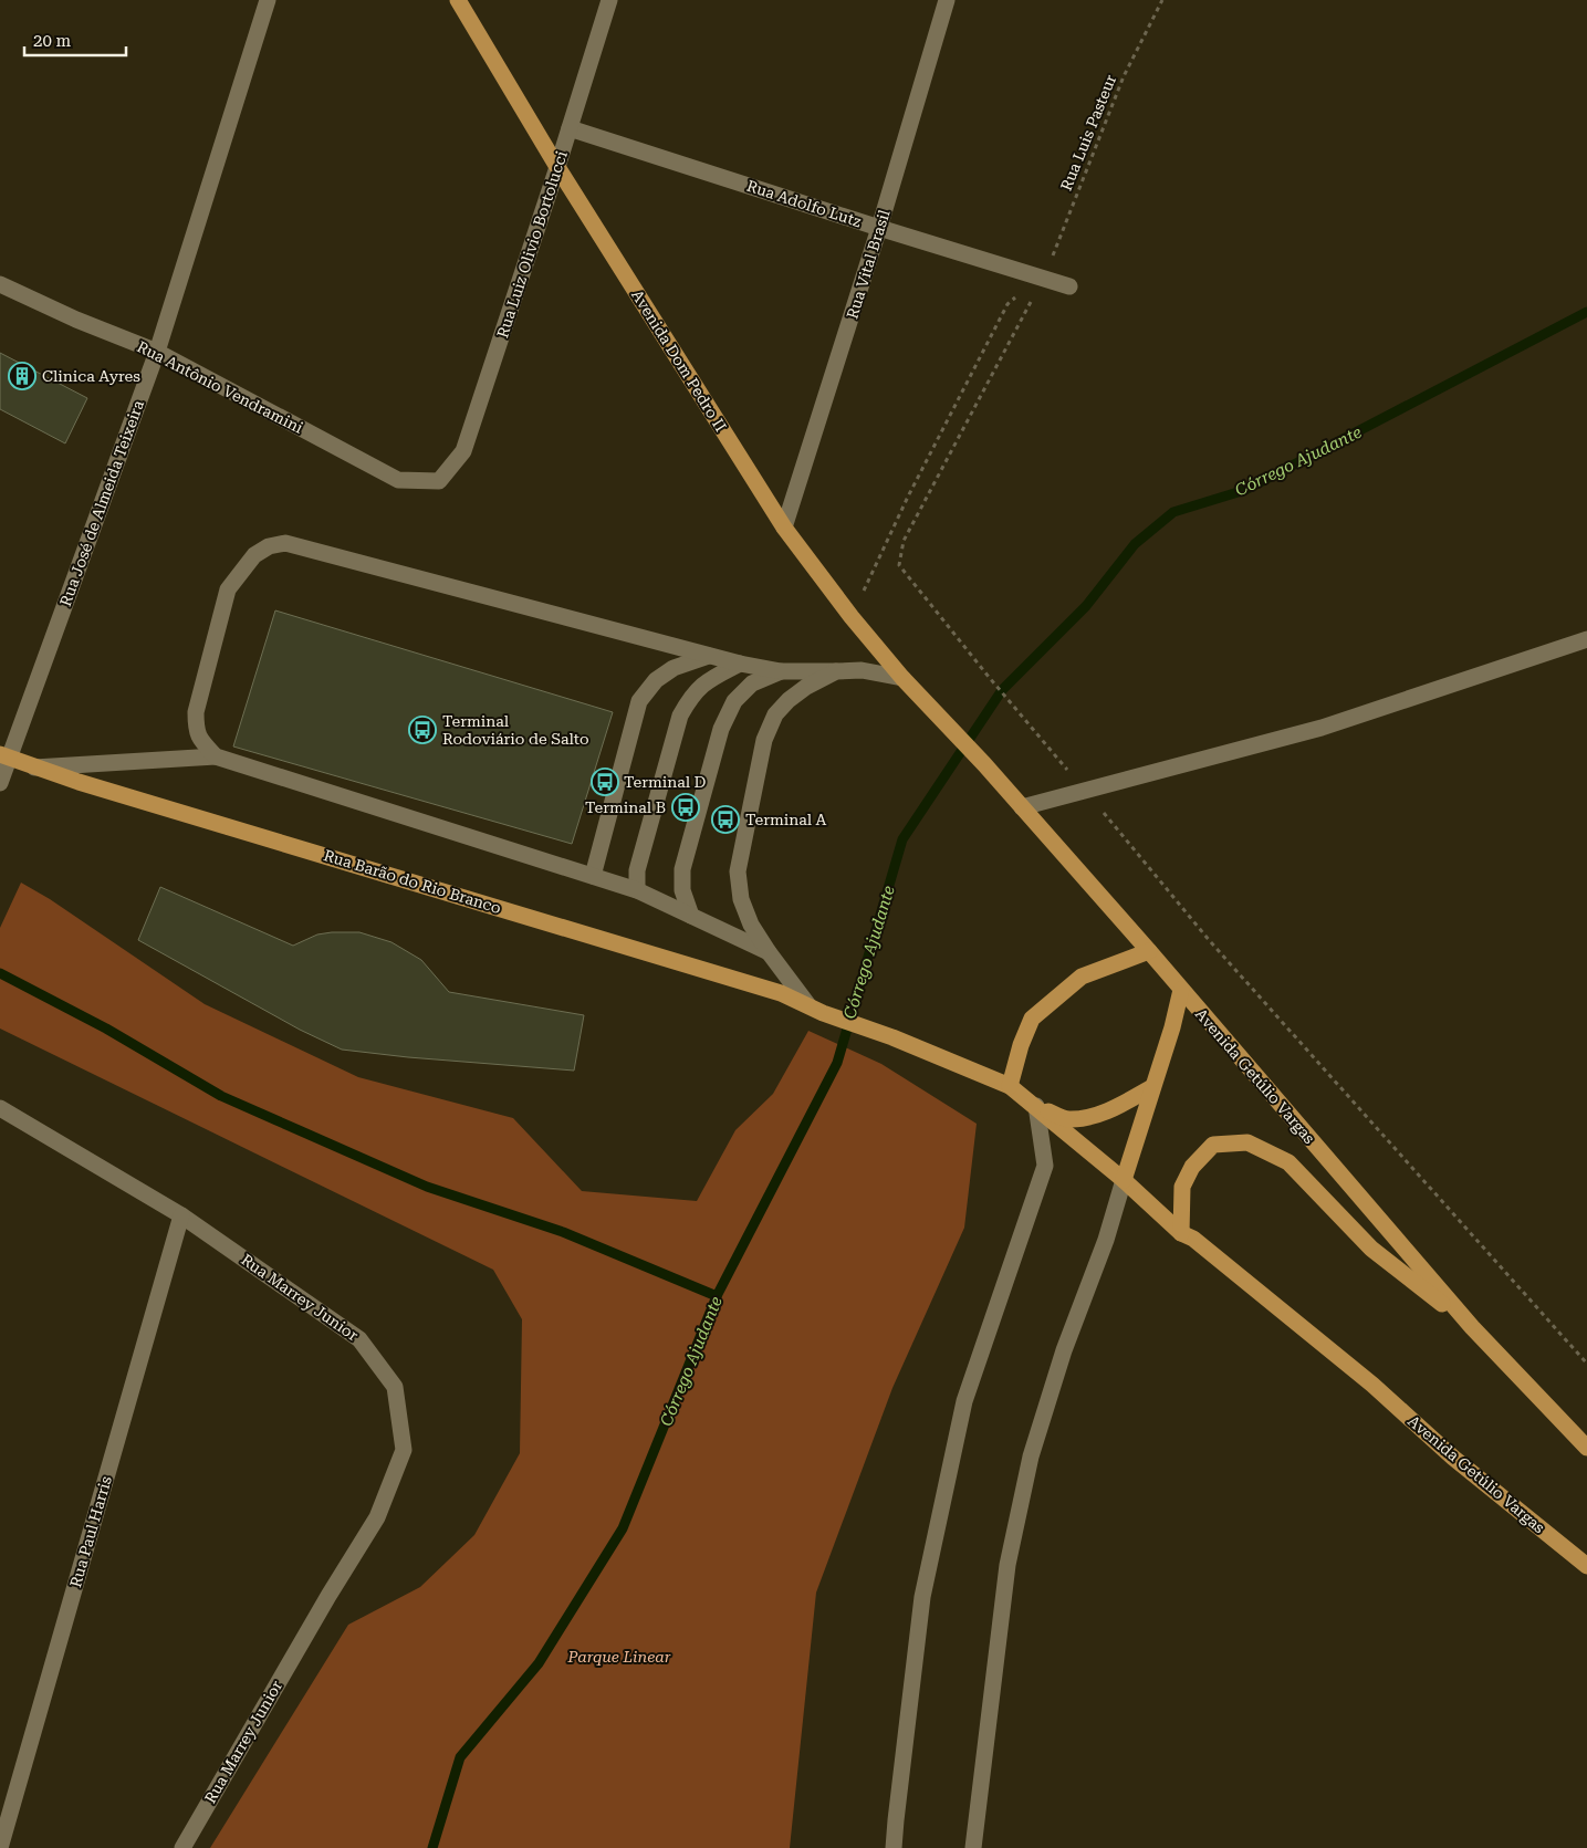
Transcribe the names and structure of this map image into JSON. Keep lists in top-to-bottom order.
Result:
{
  "streets": {
    "main road": ["Avenida Dom Pedro II", "Rua Barão do Rio Branco", "Avenida Getúlio Vargas"],
    "street": [
      "Rua Adolfo Lutz",
      "Rua Luiz Olivio Bortolucci",
      "Rua Vital Brasil",
      "Rua Antônio Vendramini",
      "Rua José de Almeida Teixeira",
      "Rua Marrey Junior",
      "Rua Paul Harris"
    ],
    "path": ["Rua Luis Pasteur"]
  },
  "crossings": [
    ["Rua Luis Pasteur", "Rua Adolfo Lutz"],
    ["Rua Adolfo Lutz", "Rua Luiz Olivio Bortolucci"],
    ["Rua Adolfo Lutz", "Rua Vital Brasil"],
    ["Rua Luiz Olivio Bortolucci", "Avenida Dom Pedro II"],
    ["Rua Luiz Olivio Bortolucci", "Rua Antônio Vendramini"],
    ["Rua Vital Brasil", "Avenida Dom Pedro II"],
    ["Avenida Dom Pedro II", "Avenida Getúlio Vargas"],
    ["Rua Antônio Vendramini", "Rua José de Almeida Teixeira"],
    ["Rua José de Almeida Teixeira", "Rua Barão do Rio Branco"],
    ["Rua Barão do Rio Branco", "Avenida Getúlio Vargas"],
    ["Rua Marrey Junior", "Rua Paul Harris"]
  ],
  "water": ["Córrego Ajudante"],
  "parks": ["Parque Linear"],
  "places": {
    "building": ["Clinica Ayres"],
    "bus stop": [
      "Terminal Rodoviário de Salto",
      "Terminal D",
      "Terminal B",
      "Terminal A"
    ]
  },
  "scale_bar": "20 m"
}
